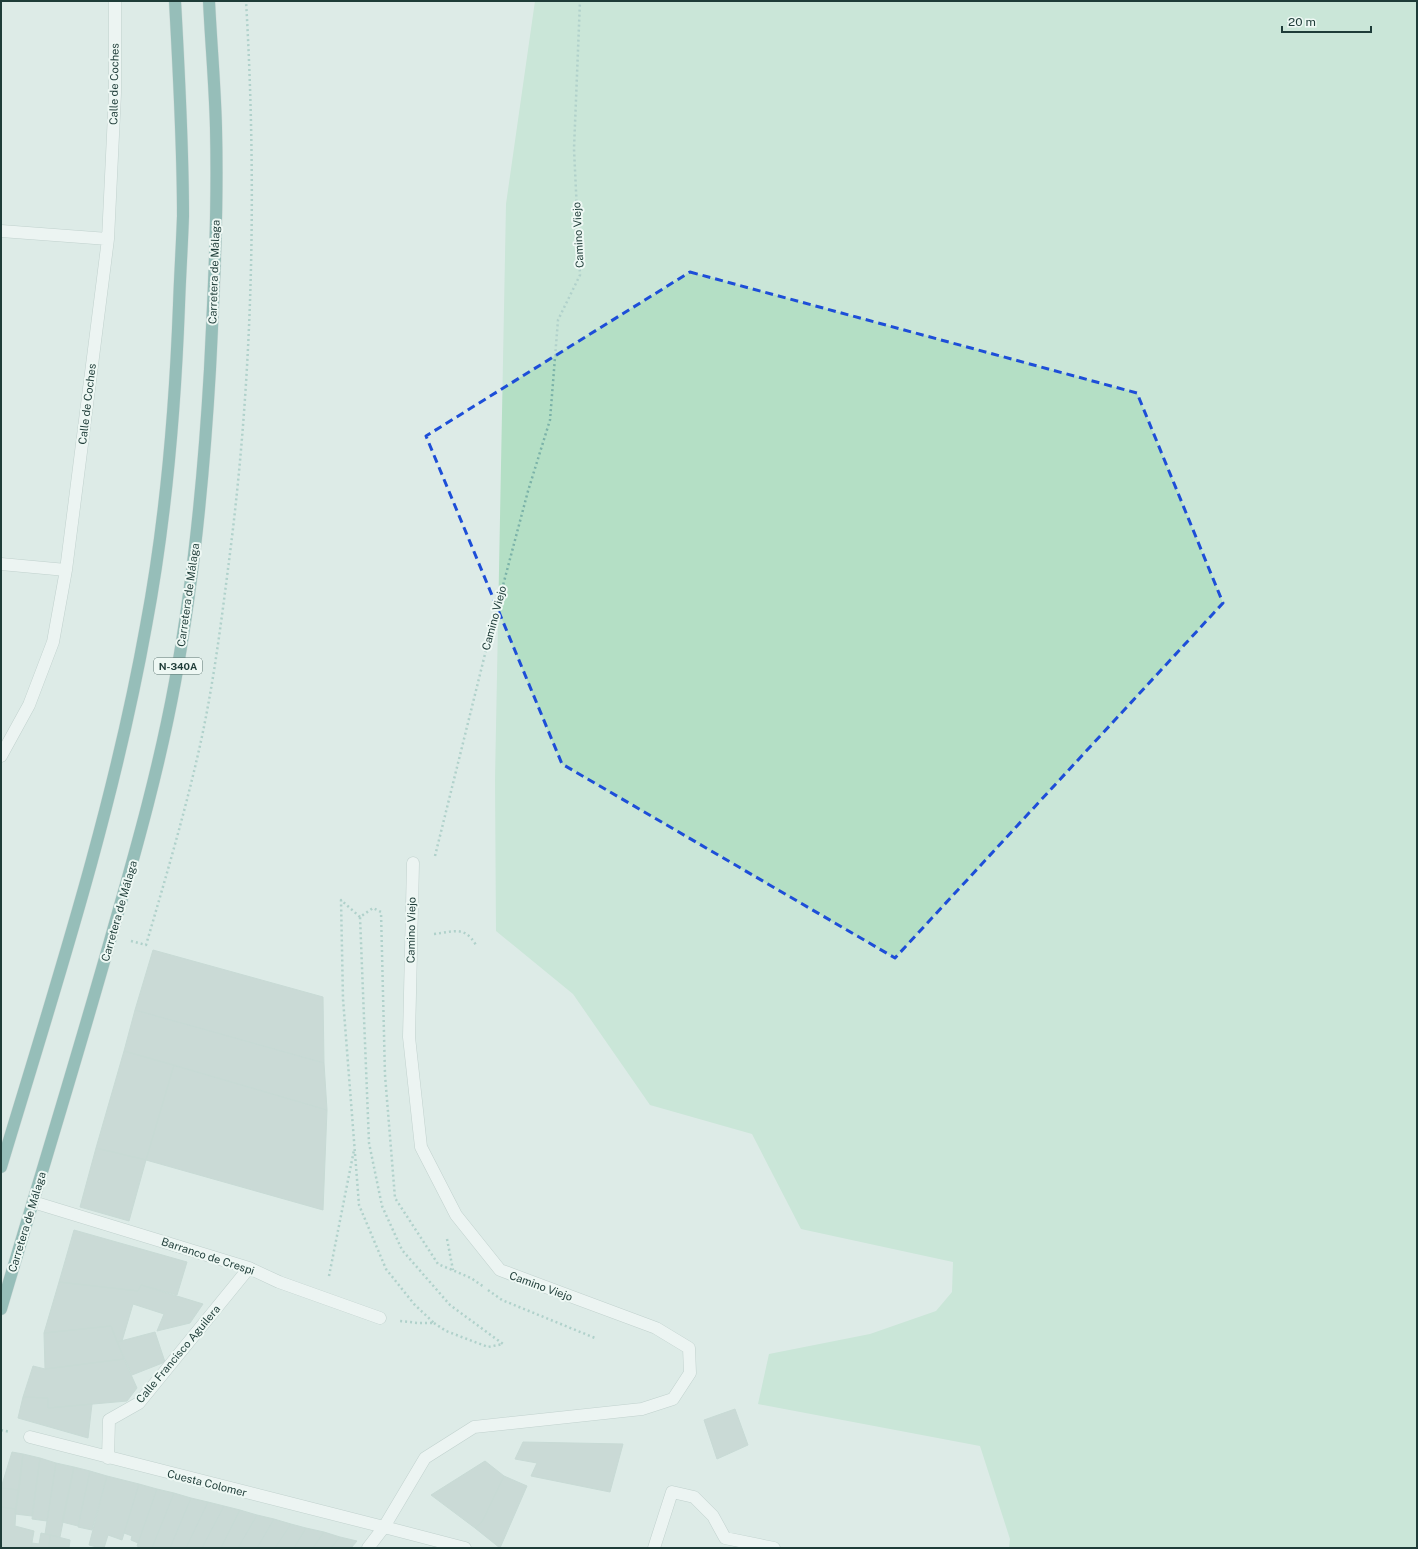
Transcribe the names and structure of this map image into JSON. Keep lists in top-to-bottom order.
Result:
{
  "streets": {
    "highway": ["Carretera de Málaga", "N-340A"],
    "street": [
      "Calle de Coches",
      "Camino Viejo",
      "Barranco de Crespi",
      "Calle Francisco Aguilera",
      "Cuesta Colomer"
    ]
  },
  "crossings": [
    ["Camino Viejo", "Cuesta Colomer"],
    ["Carretera de Málaga", "Barranco de Crespi"],
    ["Barranco de Crespi", "Calle Francisco Aguilera"],
    ["Calle Francisco Aguilera", "Cuesta Colomer"]
  ],
  "scale_bar": "20 m"
}
